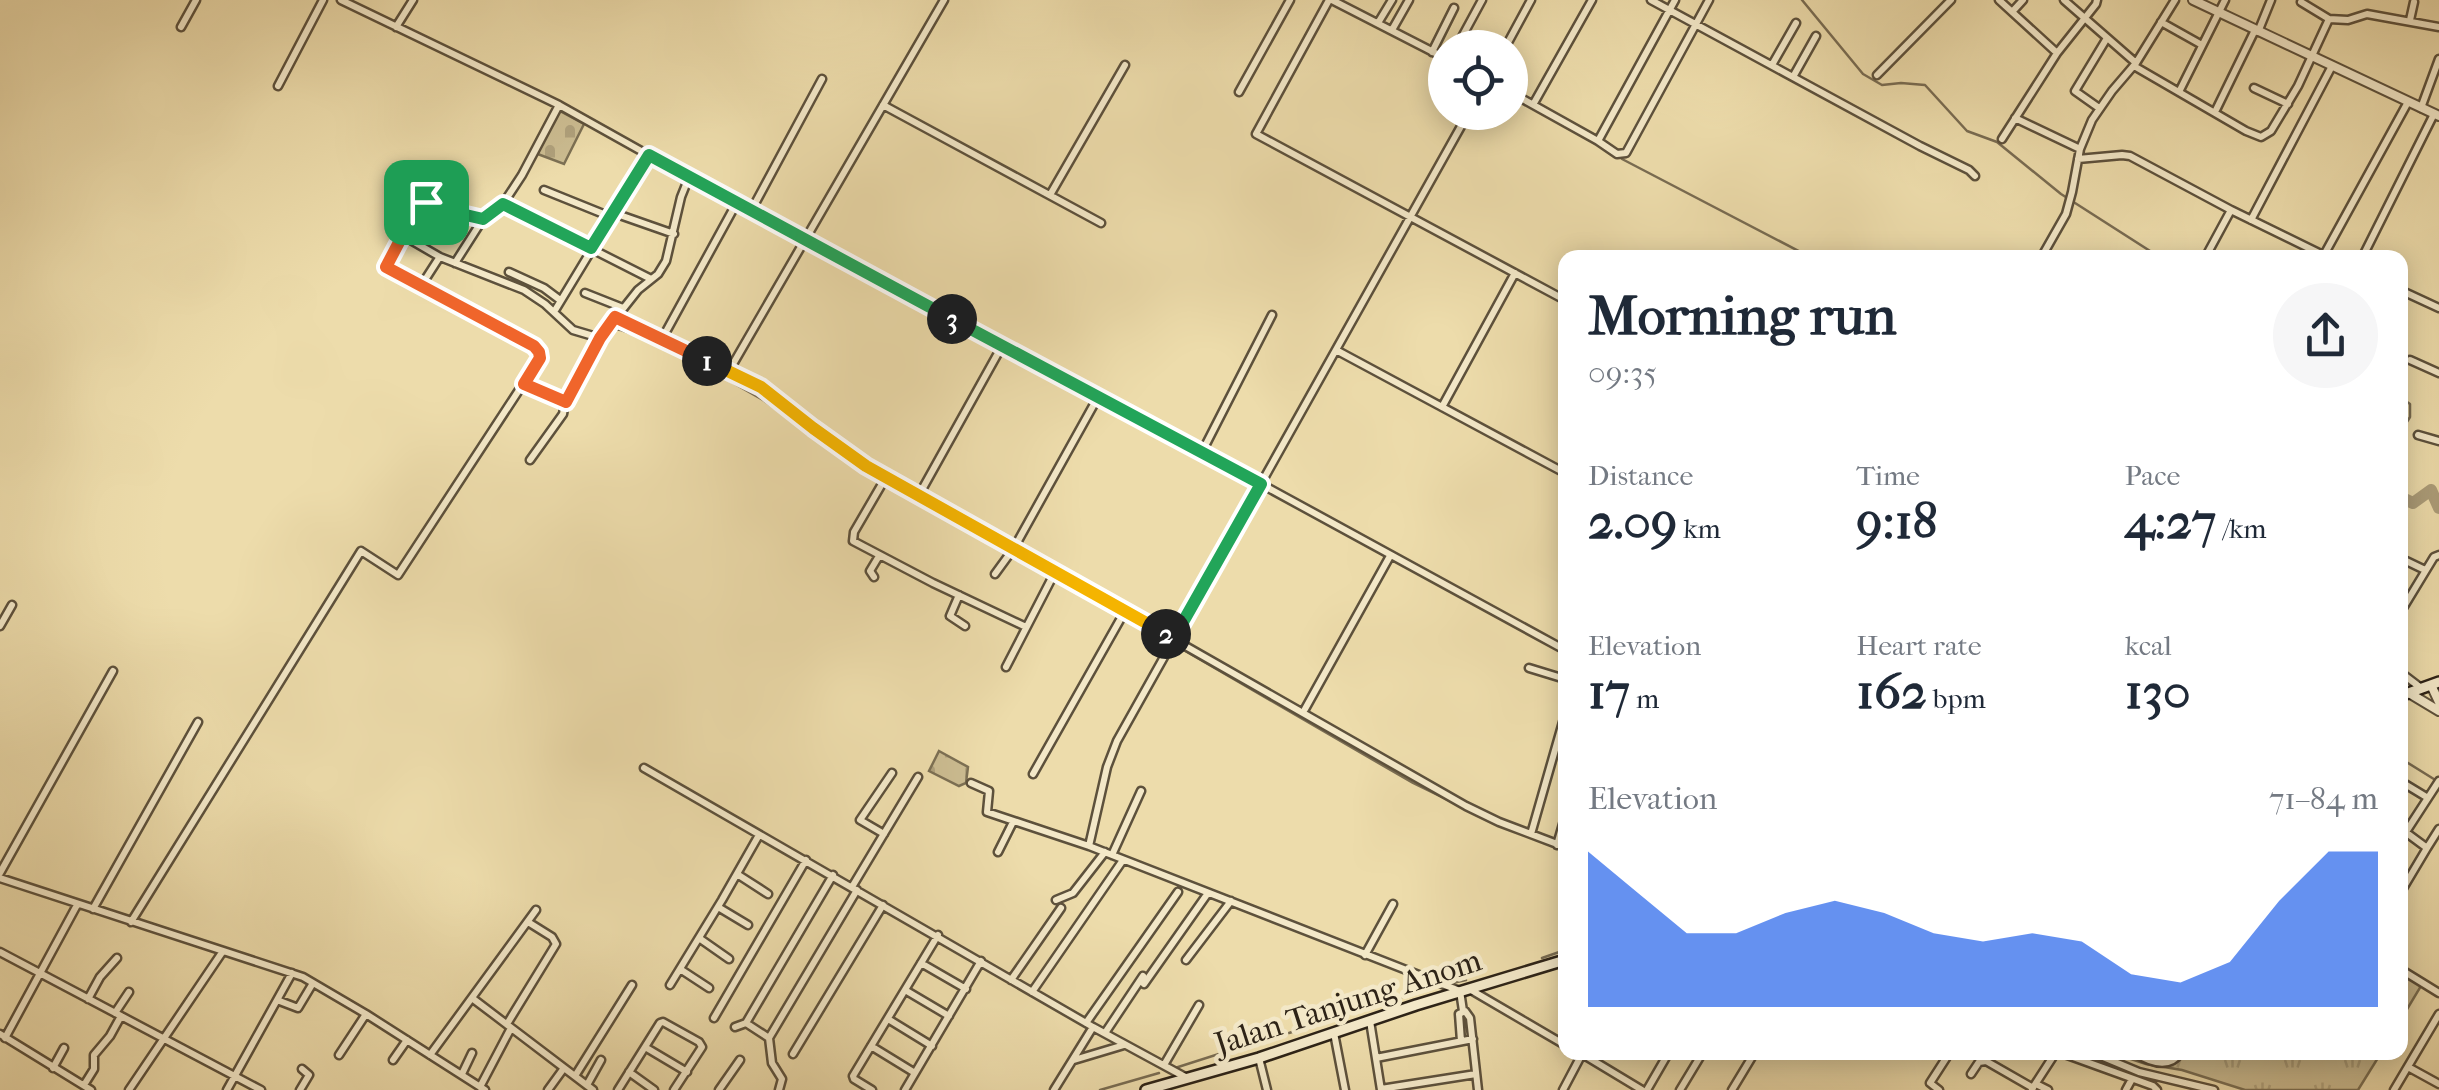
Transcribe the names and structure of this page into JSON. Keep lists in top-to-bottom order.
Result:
{
  "streets": {
    "main road": ["Jalan Tanjung Anom"]
  },
  "page": {
    "heading": ["Morning run", "09:35"],
    "pins": ["3", "1", "2"],
    "stats": [
      ["Distance", "2.09 km"],
      ["Time", "9:18"],
      ["Pace", "4:27 /km"],
      ["Elevation", "17 m"],
      ["Heart rate", "162 bpm"],
      ["kcal", "130"]
    ],
    "chart": ["Elevation", "71–84 m"]
  }
}
